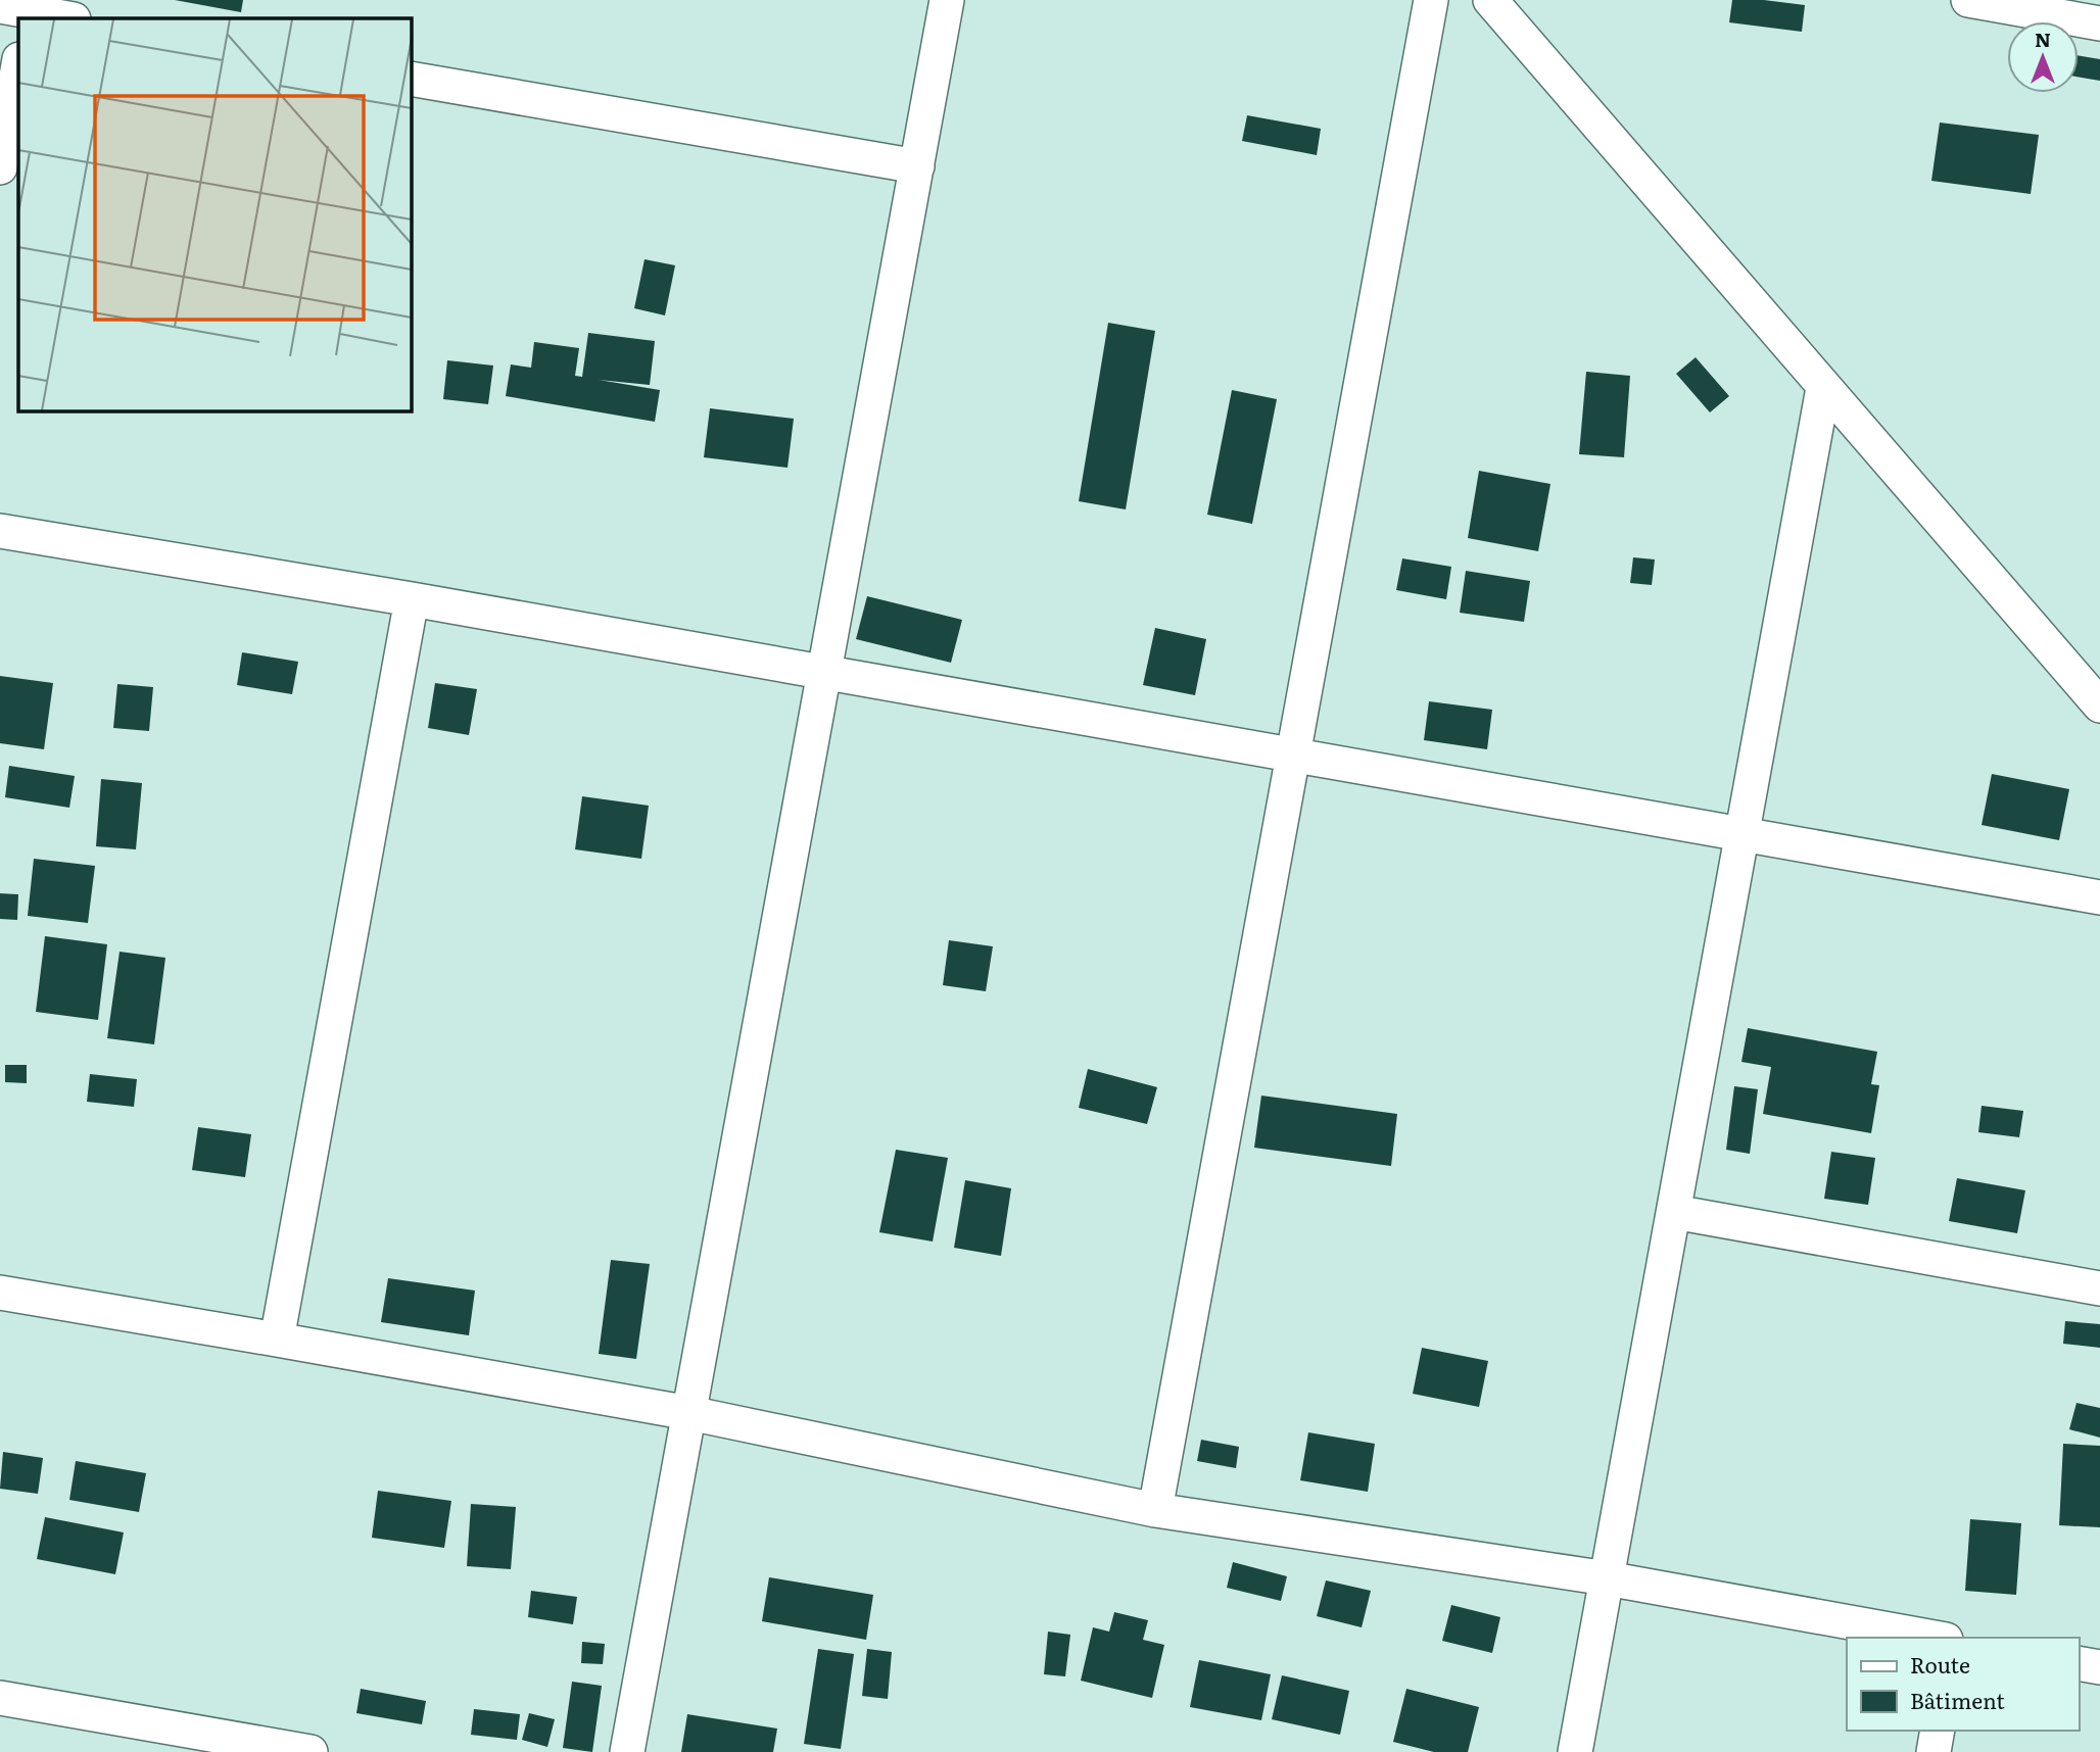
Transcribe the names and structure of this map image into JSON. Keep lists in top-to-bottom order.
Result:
{
  "legend": ["Route", "Bâtiment"],
  "north": "top"
}
